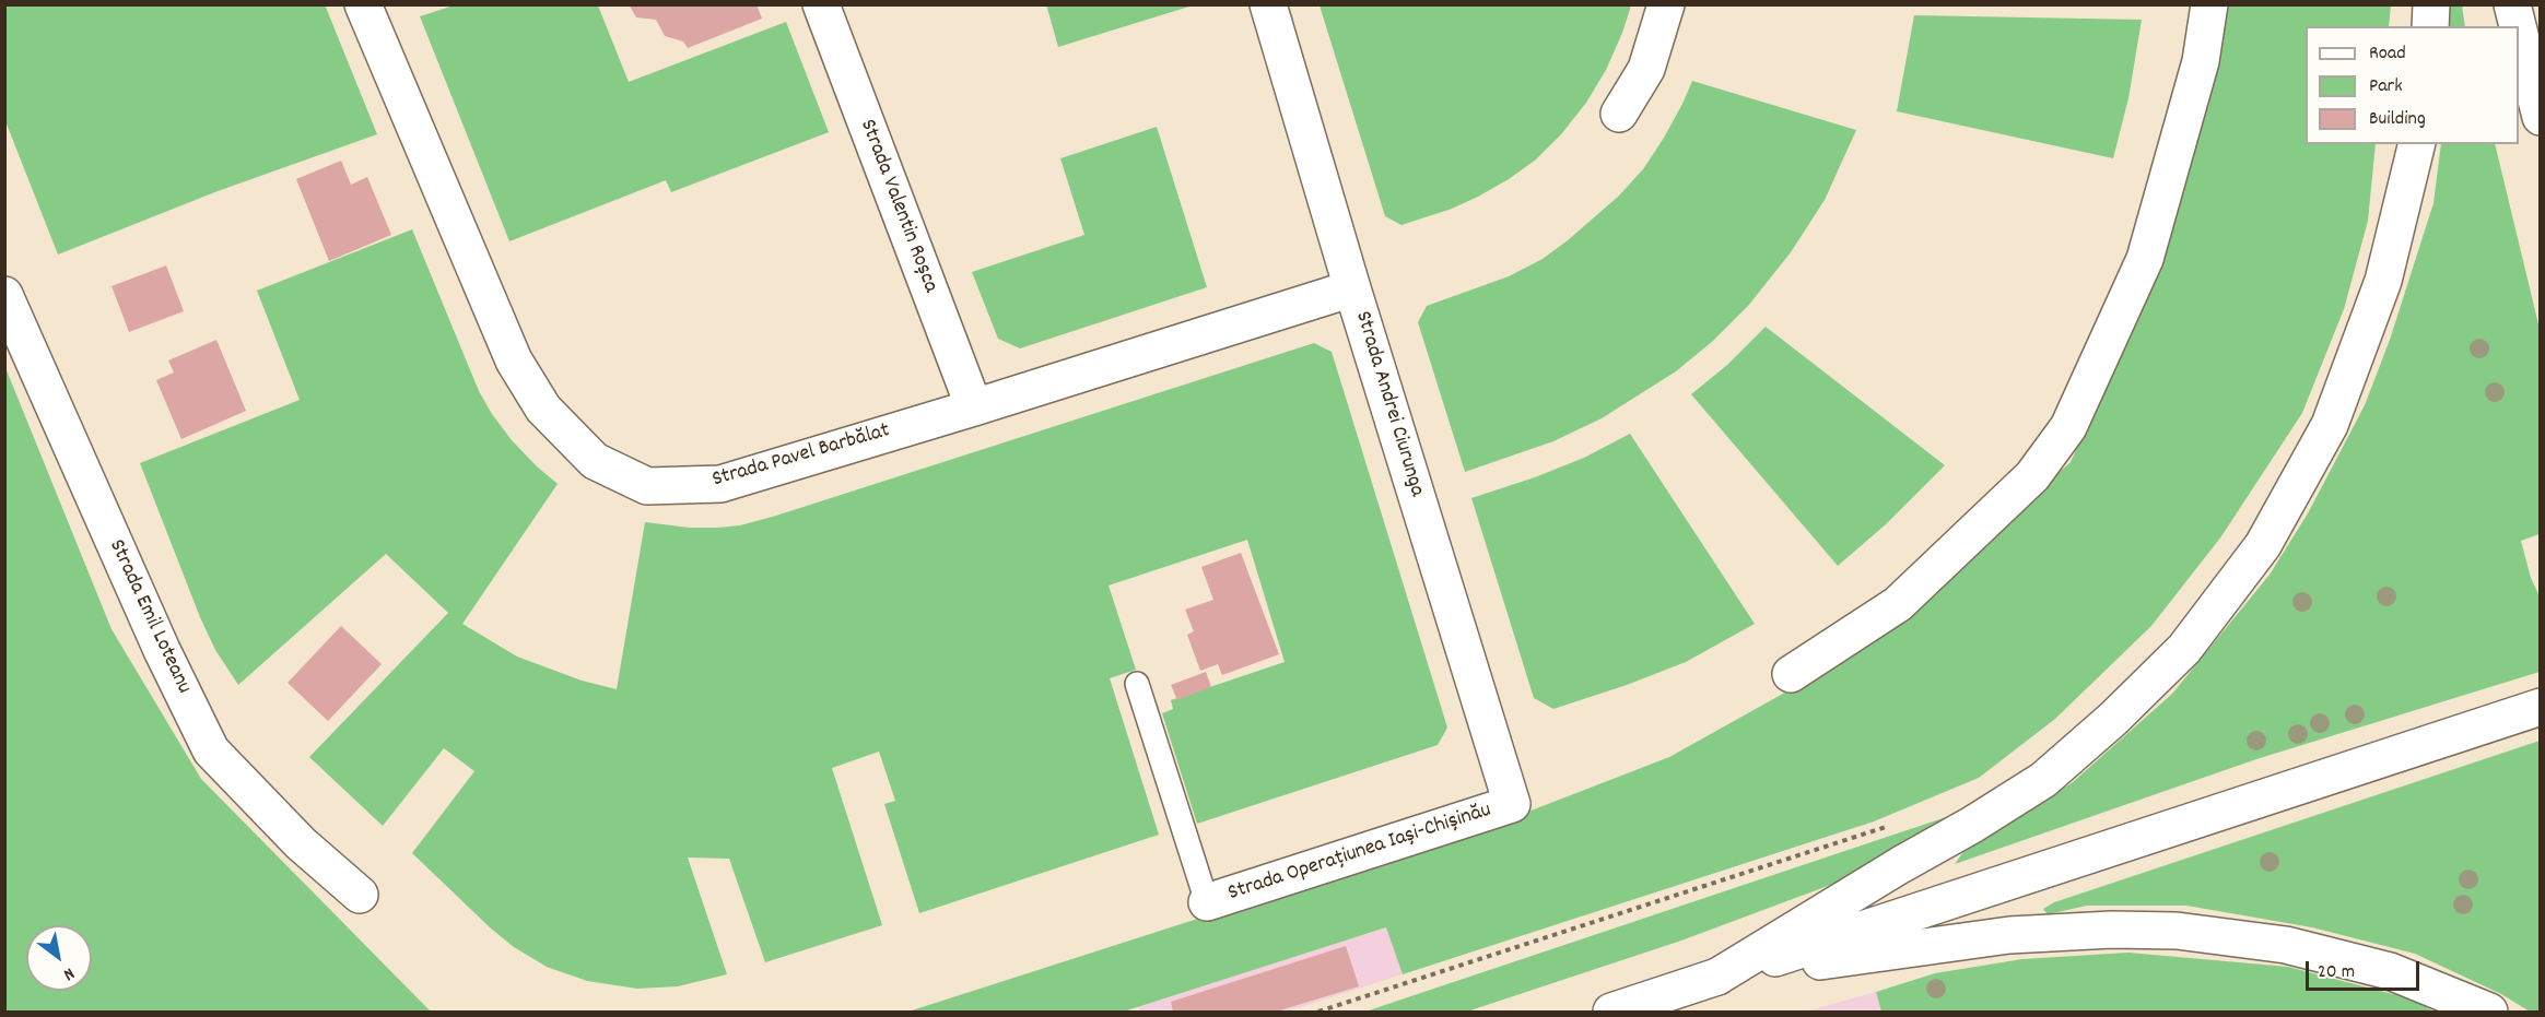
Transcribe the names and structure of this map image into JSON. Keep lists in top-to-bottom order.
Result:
{
  "streets": {
    "main road": [
      "Strada Valentin Roșca",
      "Strada Andrei Ciurunga",
      "Strada Pavel Barbălat",
      "Strada Emil Loteanu",
      "Strada Operațiunea Iași-Chișinău"
    ]
  },
  "crossings": [
    ["Strada Valentin Roșca", "Strada Pavel Barbălat"],
    ["Strada Andrei Ciurunga", "Strada Pavel Barbălat"],
    ["Strada Andrei Ciurunga", "Strada Operațiunea Iași-Chișinău"]
  ],
  "legend": ["Road", "Park", "Building"],
  "scale_bar": "20 m",
  "north": "bottom right"
}
